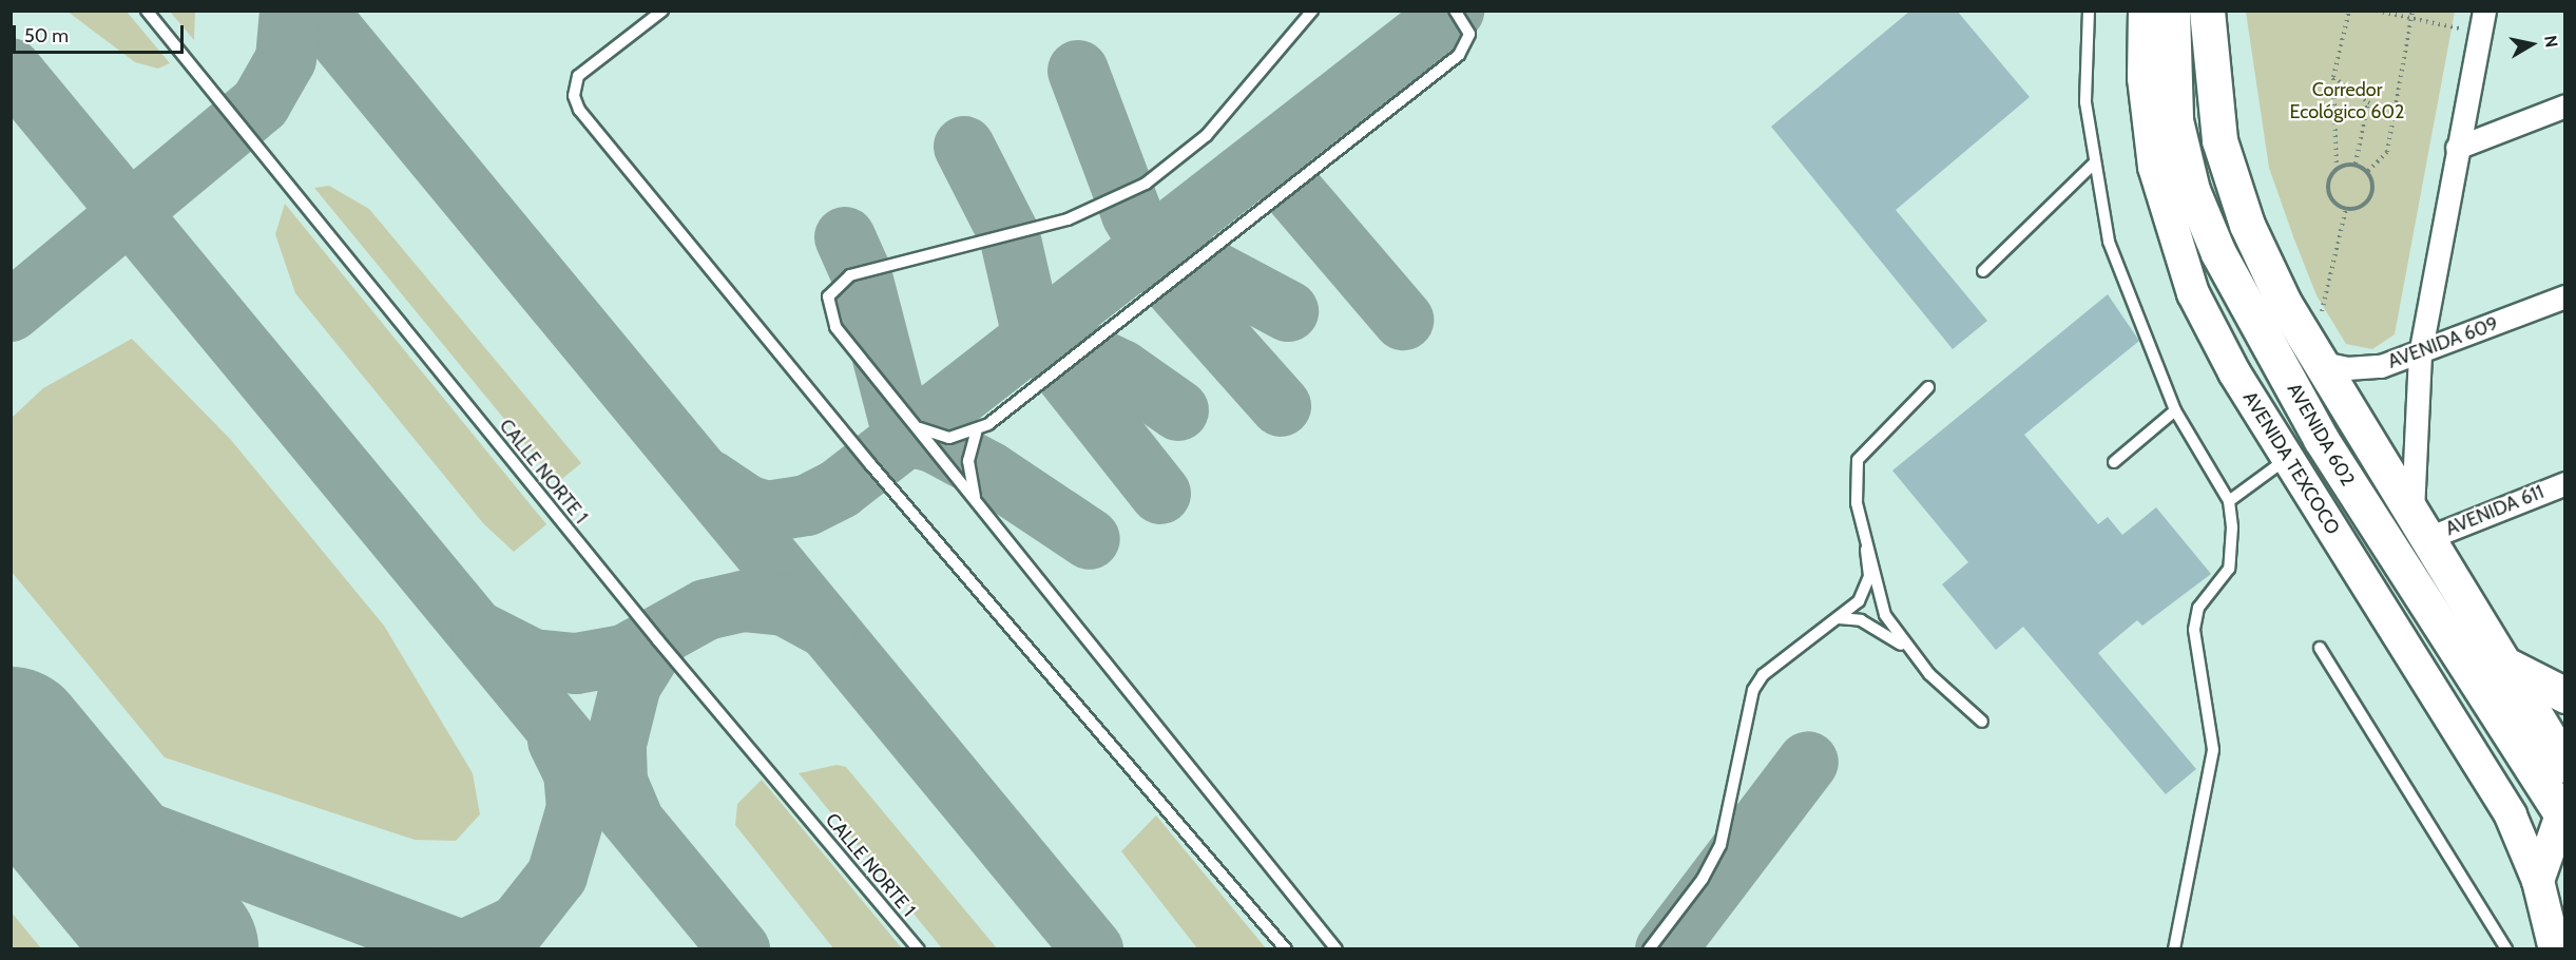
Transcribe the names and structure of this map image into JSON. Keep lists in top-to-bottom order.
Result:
{
  "streets": {
    "main road": ["AVENIDA 602", "AVENIDA TEXCOCO"],
    "street": ["AVENIDA 609", "AVENIDA 611"],
    "lane": ["CALLE NORTE 1"]
  },
  "crossings": [
    ["AVENIDA 609", "AVENIDA 602"],
    ["AVENIDA 602", "AVENIDA 611"]
  ],
  "parks": ["Corredor Ecológico 602"],
  "scale_bar": "50 m",
  "north": "right"
}
